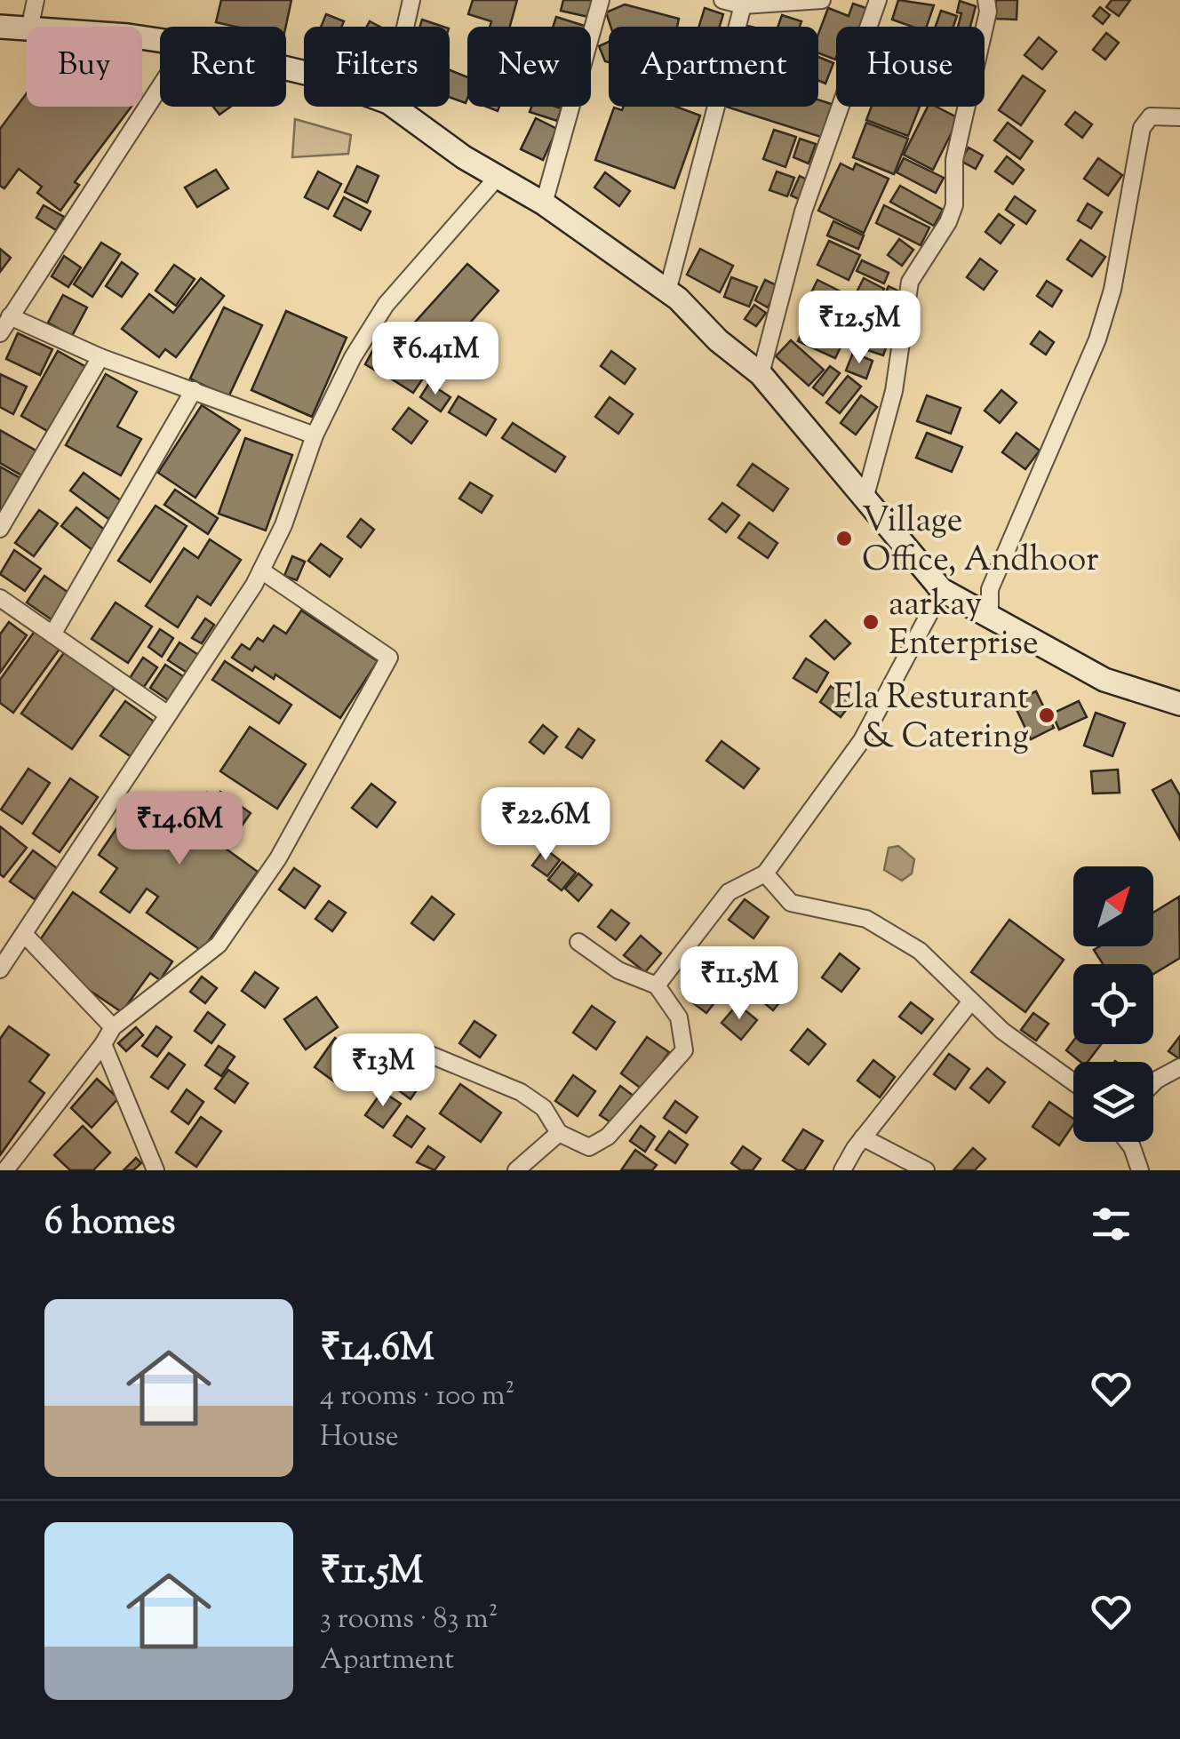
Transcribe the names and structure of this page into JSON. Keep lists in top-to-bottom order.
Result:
{
  "places": ["Village Office, Andhoor", "aarkay Enterprise", "Ela Resturant & Catering"],
  "north": "top right",
  "page": {
    "chip": [
      "Buy",
      "Rent",
      "Filters",
      "New",
      "Apartment",
      "House"
    ],
    "price": [
      "₹12.5M",
      "₹6.41M",
      "₹22.6M",
      "₹14.6M",
      "₹11.5M",
      "₹13M"
    ],
    "heading": "6 homes",
    "list": [
      {
        "name": "₹14.6M",
        "note": "4 rooms · 100 m² · House"
      },
      {
        "name": "₹11.5M",
        "note": "3 rooms · 83 m² · Apartment"
      }
    ]
  }
}
